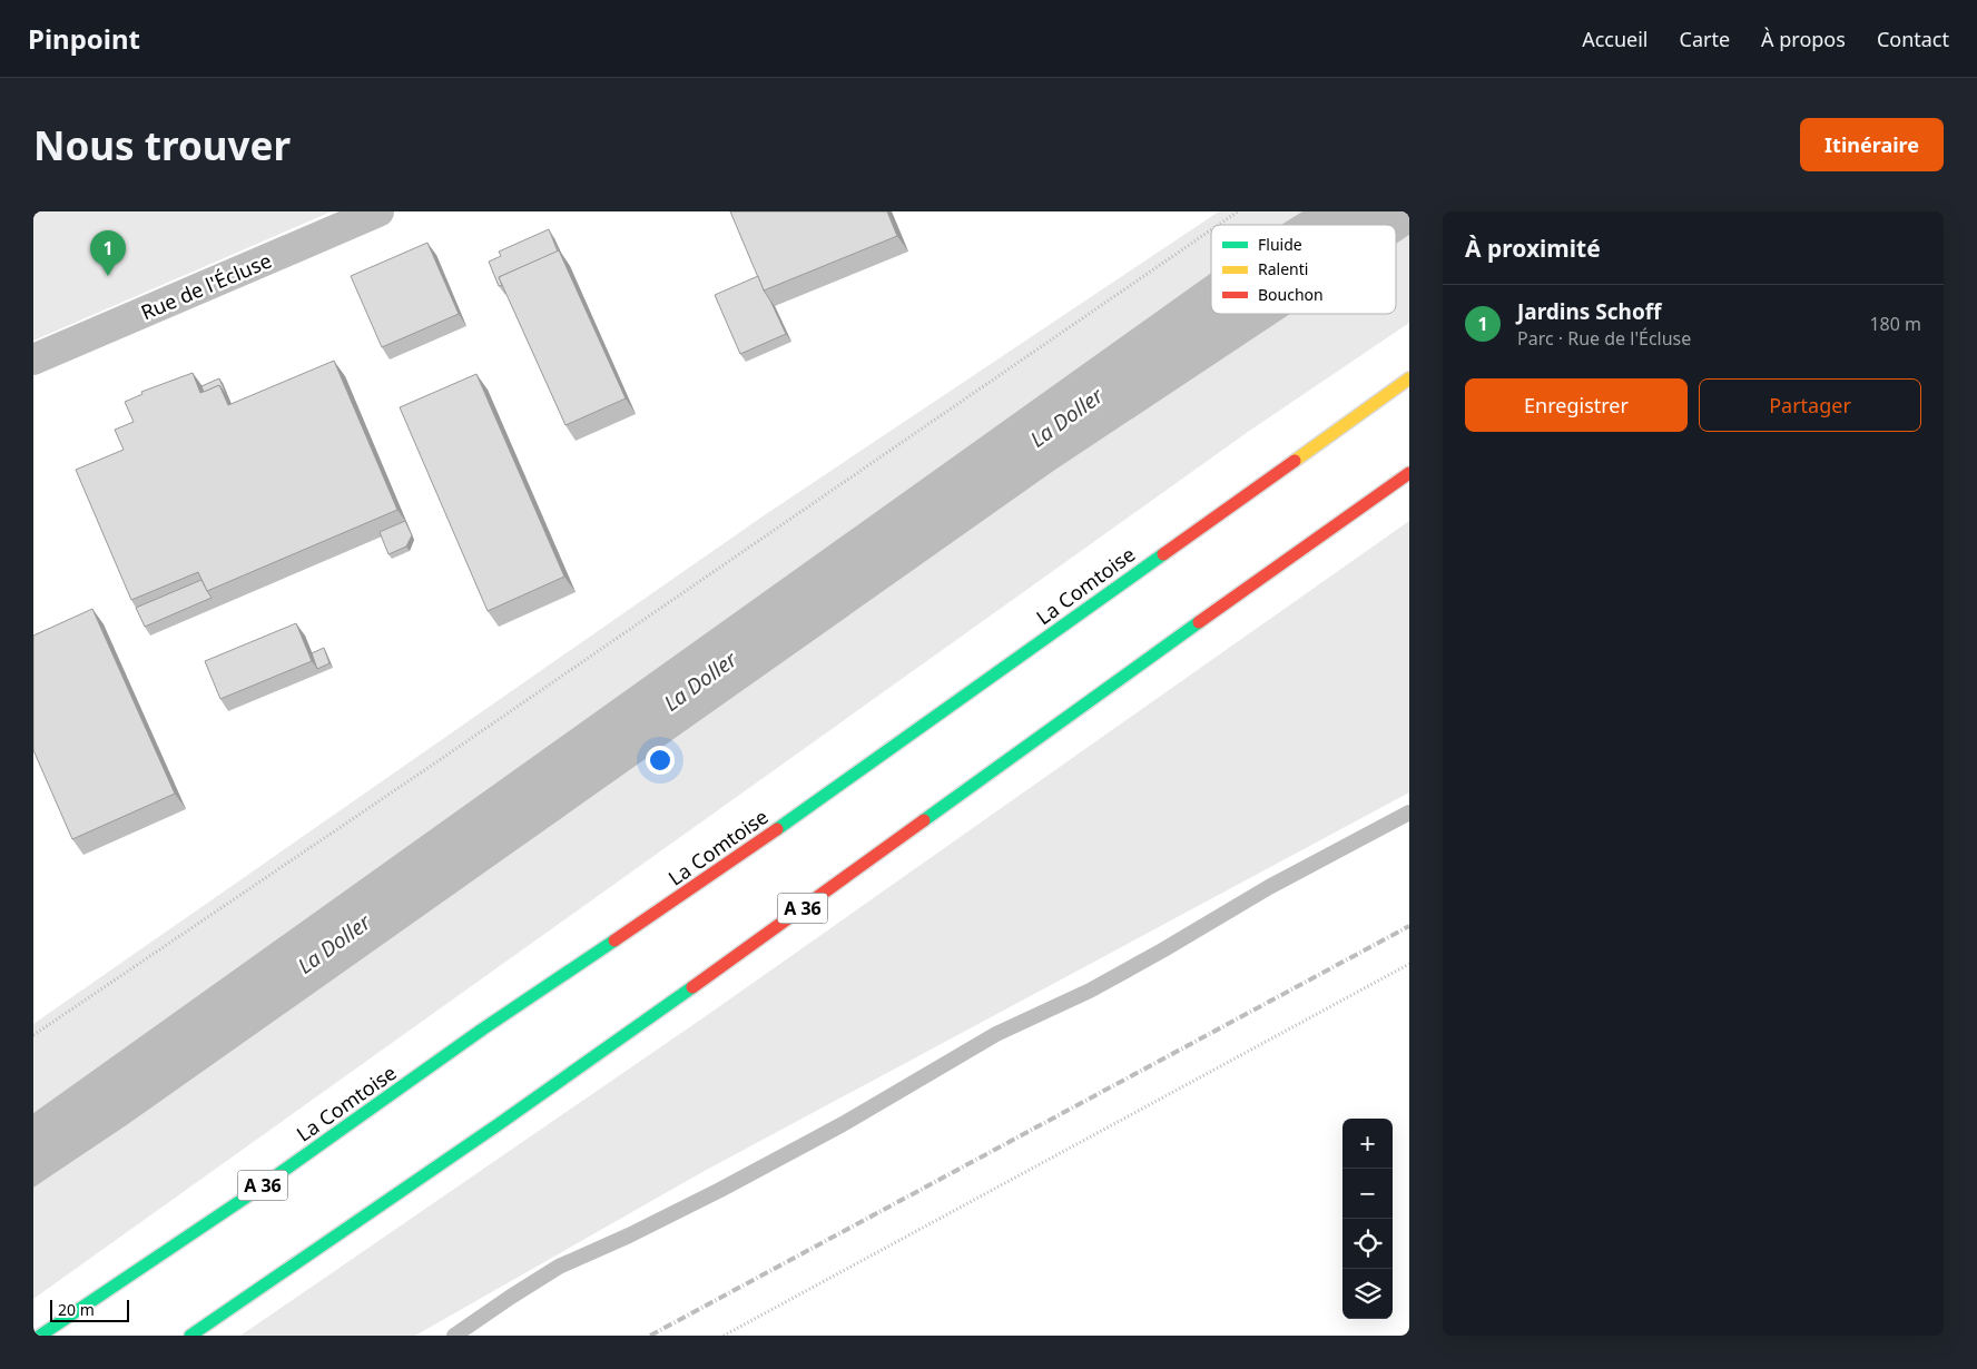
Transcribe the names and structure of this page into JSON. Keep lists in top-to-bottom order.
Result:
{
  "streets": {
    "highway": ["La Comtoise", "A 36"],
    "street": ["Rue de l'Écluse"]
  },
  "water": ["La Doller"],
  "legend": ["Fluide", "Ralenti", "Bouchon"],
  "scale_bar": "20 m",
  "page": {
    "header": "Pinpoint",
    "nav": [
      "Accueil",
      "Carte",
      "À propos",
      "Contact"
    ],
    "buttons": [
      "Itinéraire",
      ["Enregistrer", "Partager"]
    ],
    "title": "Nous trouver",
    "heading": "À proximité",
    "pins": "1",
    "list": [
      {
        "mark": "1",
        "name": "Jardins Schoff",
        "note": "Parc · Rue de l'Écluse",
        "value": "180 m"
      }
    ],
    "map_buttons": ["+", "−"],
    "scale": "20 m"
  }
}
